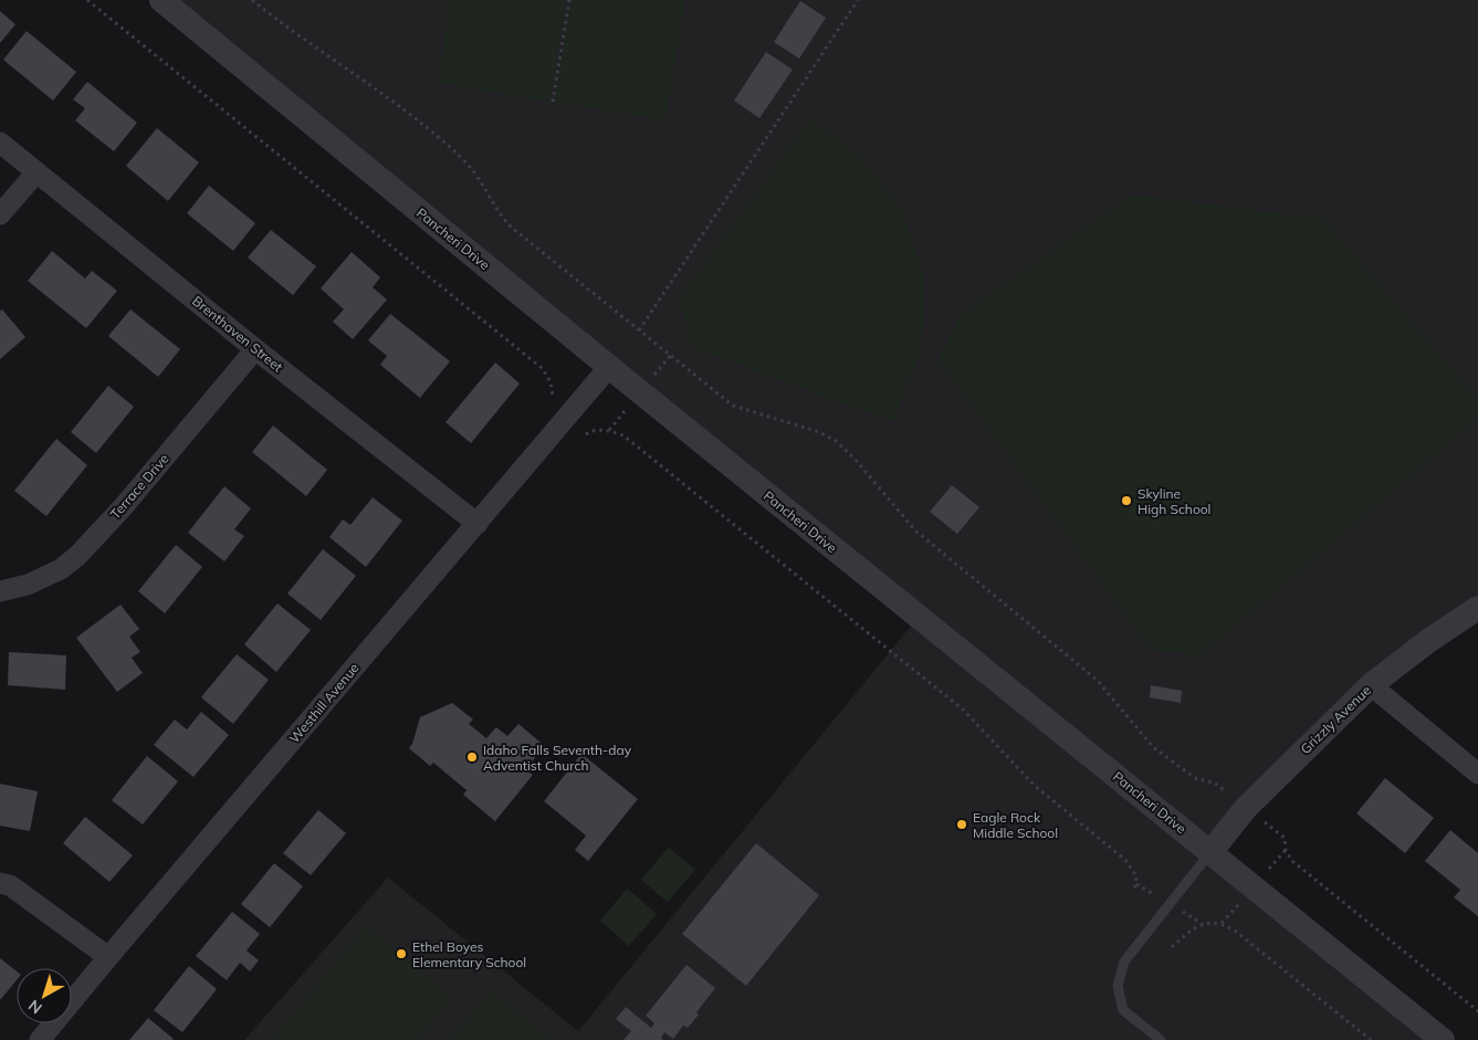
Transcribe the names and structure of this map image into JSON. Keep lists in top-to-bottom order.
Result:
{
  "streets": {
    "street": [
      "Pancheri Drive",
      "Brenthaven Street",
      "Terrace Drive",
      "Westhill Avenue",
      "Grizzly Avenue"
    ]
  },
  "crossings": [
    ["Pancheri Drive", "Westhill Avenue"],
    ["Pancheri Drive", "Grizzly Avenue"],
    ["Brenthaven Street", "Terrace Drive"],
    ["Brenthaven Street", "Westhill Avenue"]
  ],
  "places": [
    "Skyline High School",
    "Idaho Falls Seventh-day Adventist Church",
    "Eagle Rock Middle School",
    "Ethel Boyes Elementary School"
  ],
  "north": "bottom left"
}
